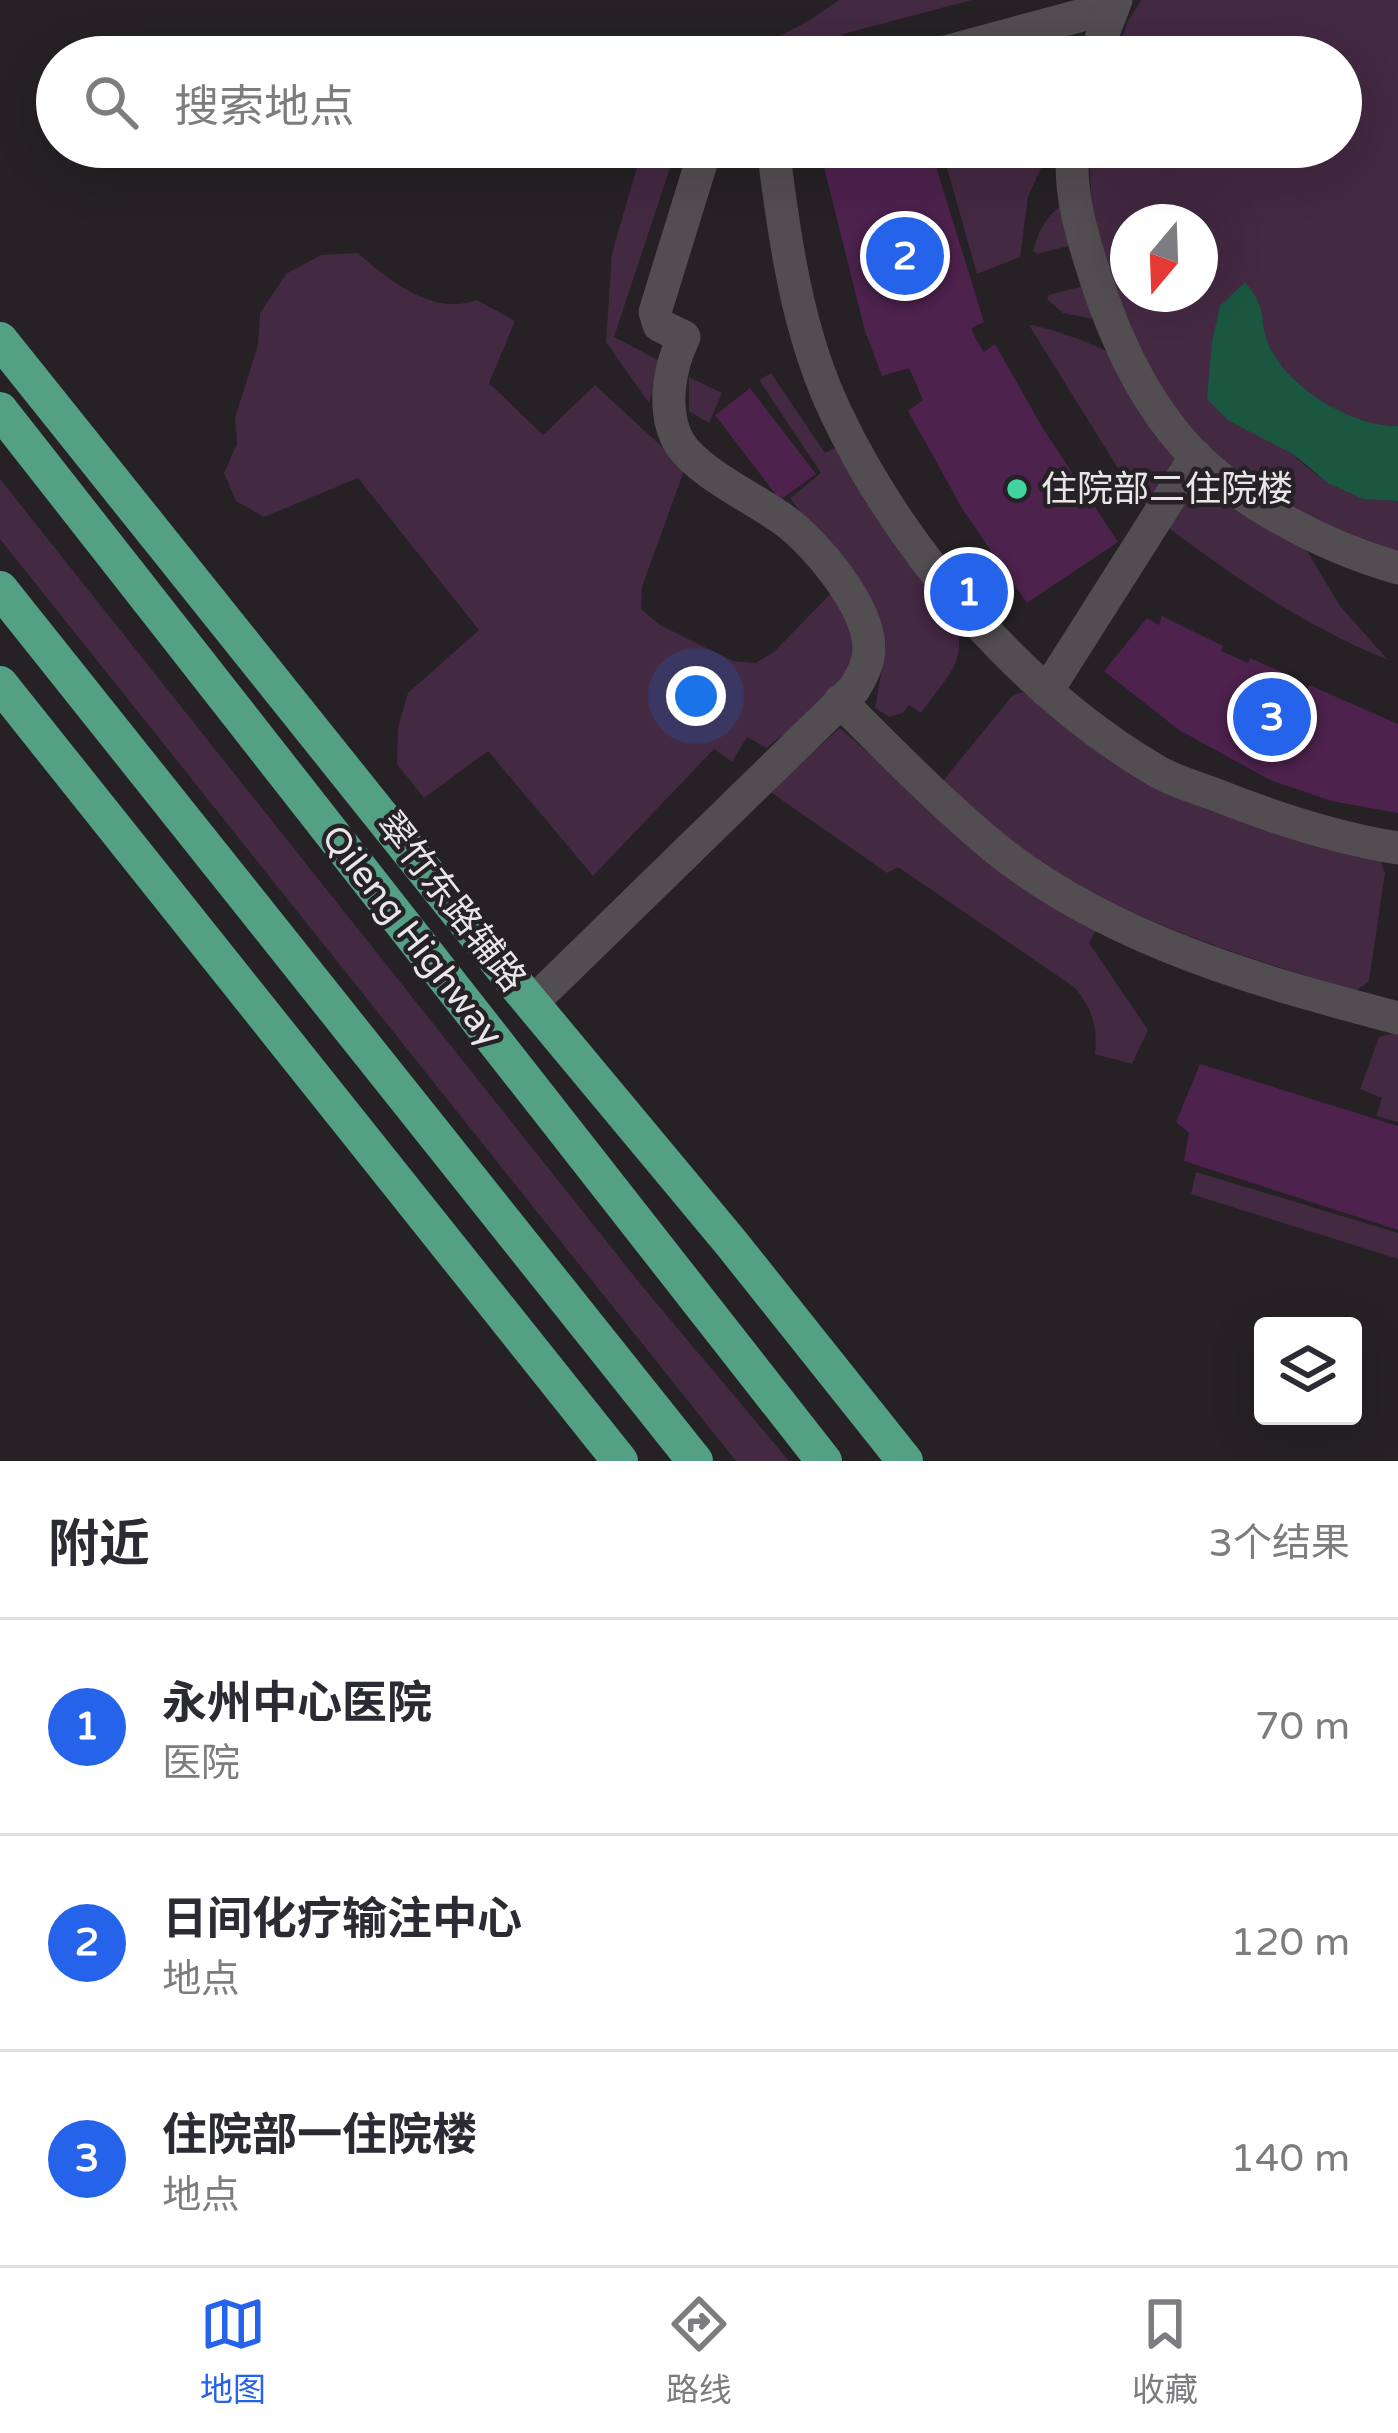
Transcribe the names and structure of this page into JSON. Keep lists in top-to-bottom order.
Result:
{
  "streets": {
    "main road": ["翠竹东路辅路", "Qileng Highway"]
  },
  "places": ["住院部二住院楼"],
  "north": "bottom",
  "page": {
    "search": "搜索地点",
    "pins": ["2", "1", "3"],
    "heading": ["附近", "3个结果"],
    "list": [
      {
        "mark": "1",
        "name": "永州中心医院",
        "note": "医院",
        "value": "70 m"
      },
      {
        "mark": "2",
        "name": "日间化疗输注中心",
        "note": "地点",
        "value": "120 m"
      },
      {
        "mark": "3",
        "name": "住院部一住院楼",
        "note": "地点",
        "value": "140 m"
      }
    ],
    "nav": ["地图", "路线", "收藏"]
  }
}
